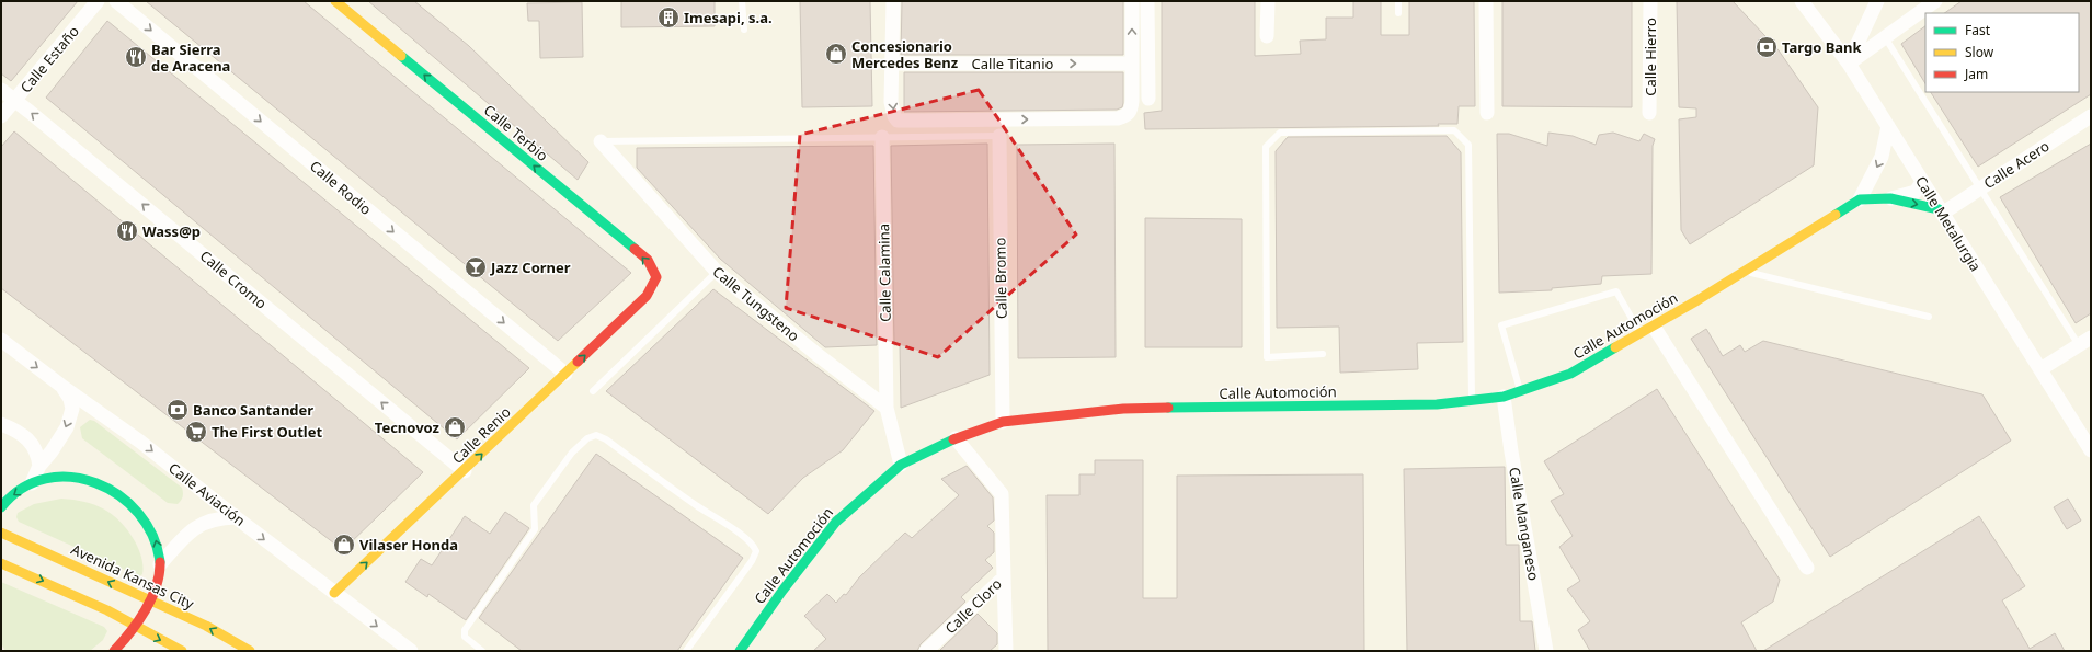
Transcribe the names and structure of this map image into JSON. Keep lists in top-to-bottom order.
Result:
{
  "streets": {
    "street": [
      "Calle Hierro",
      "Calle Estaño",
      "Calle Titanio",
      "Calle Terbio",
      "Calle Acero",
      "Calle Rodio",
      "Calle Metalurgia",
      "Calle Calamina",
      "Calle Bromo",
      "Calle Cromo",
      "Calle Tungsteno",
      "Calle Automoción",
      "Calle Renio",
      "Calle Aviación",
      "Calle Manganeso",
      "Avenida Kansas City",
      "Calle Cloro"
    ]
  },
  "crossings": [
    ["Calle Estaño", "Calle Cromo"],
    ["Calle Terbio", "Calle Renio"],
    ["Calle Acero", "Calle Metalurgia"],
    ["Calle Rodio", "Calle Renio"],
    ["Calle Calamina", "Calle Tungsteno"],
    ["Calle Bromo", "Calle Automoción"],
    ["Calle Cromo", "Calle Renio"],
    ["Calle Automoción", "Calle Manganeso"],
    ["Calle Automoción", "Calle Cloro"],
    ["Calle Renio", "Calle Aviación"]
  ],
  "one_way": [
    "Calle Titanio",
    "Calle Terbio",
    "Calle Rodio",
    "Calle Cromo",
    "Calle Renio",
    "Calle Aviación"
  ],
  "places": {
    "building": ["Imesapi, s.a."],
    "bank": ["Targo Bank", "Banco Santander"],
    "shop": ["Concesionario Mercedes Benz", "Tecnovoz", "Vilaser Honda"],
    "restaurant": ["Bar Sierra de Aracena", "Wass@p"],
    "bar": ["Jazz Corner"],
    "supermarket": ["The First Outlet"]
  },
  "legend": ["Fast", "Slow", "Jam"]
}
